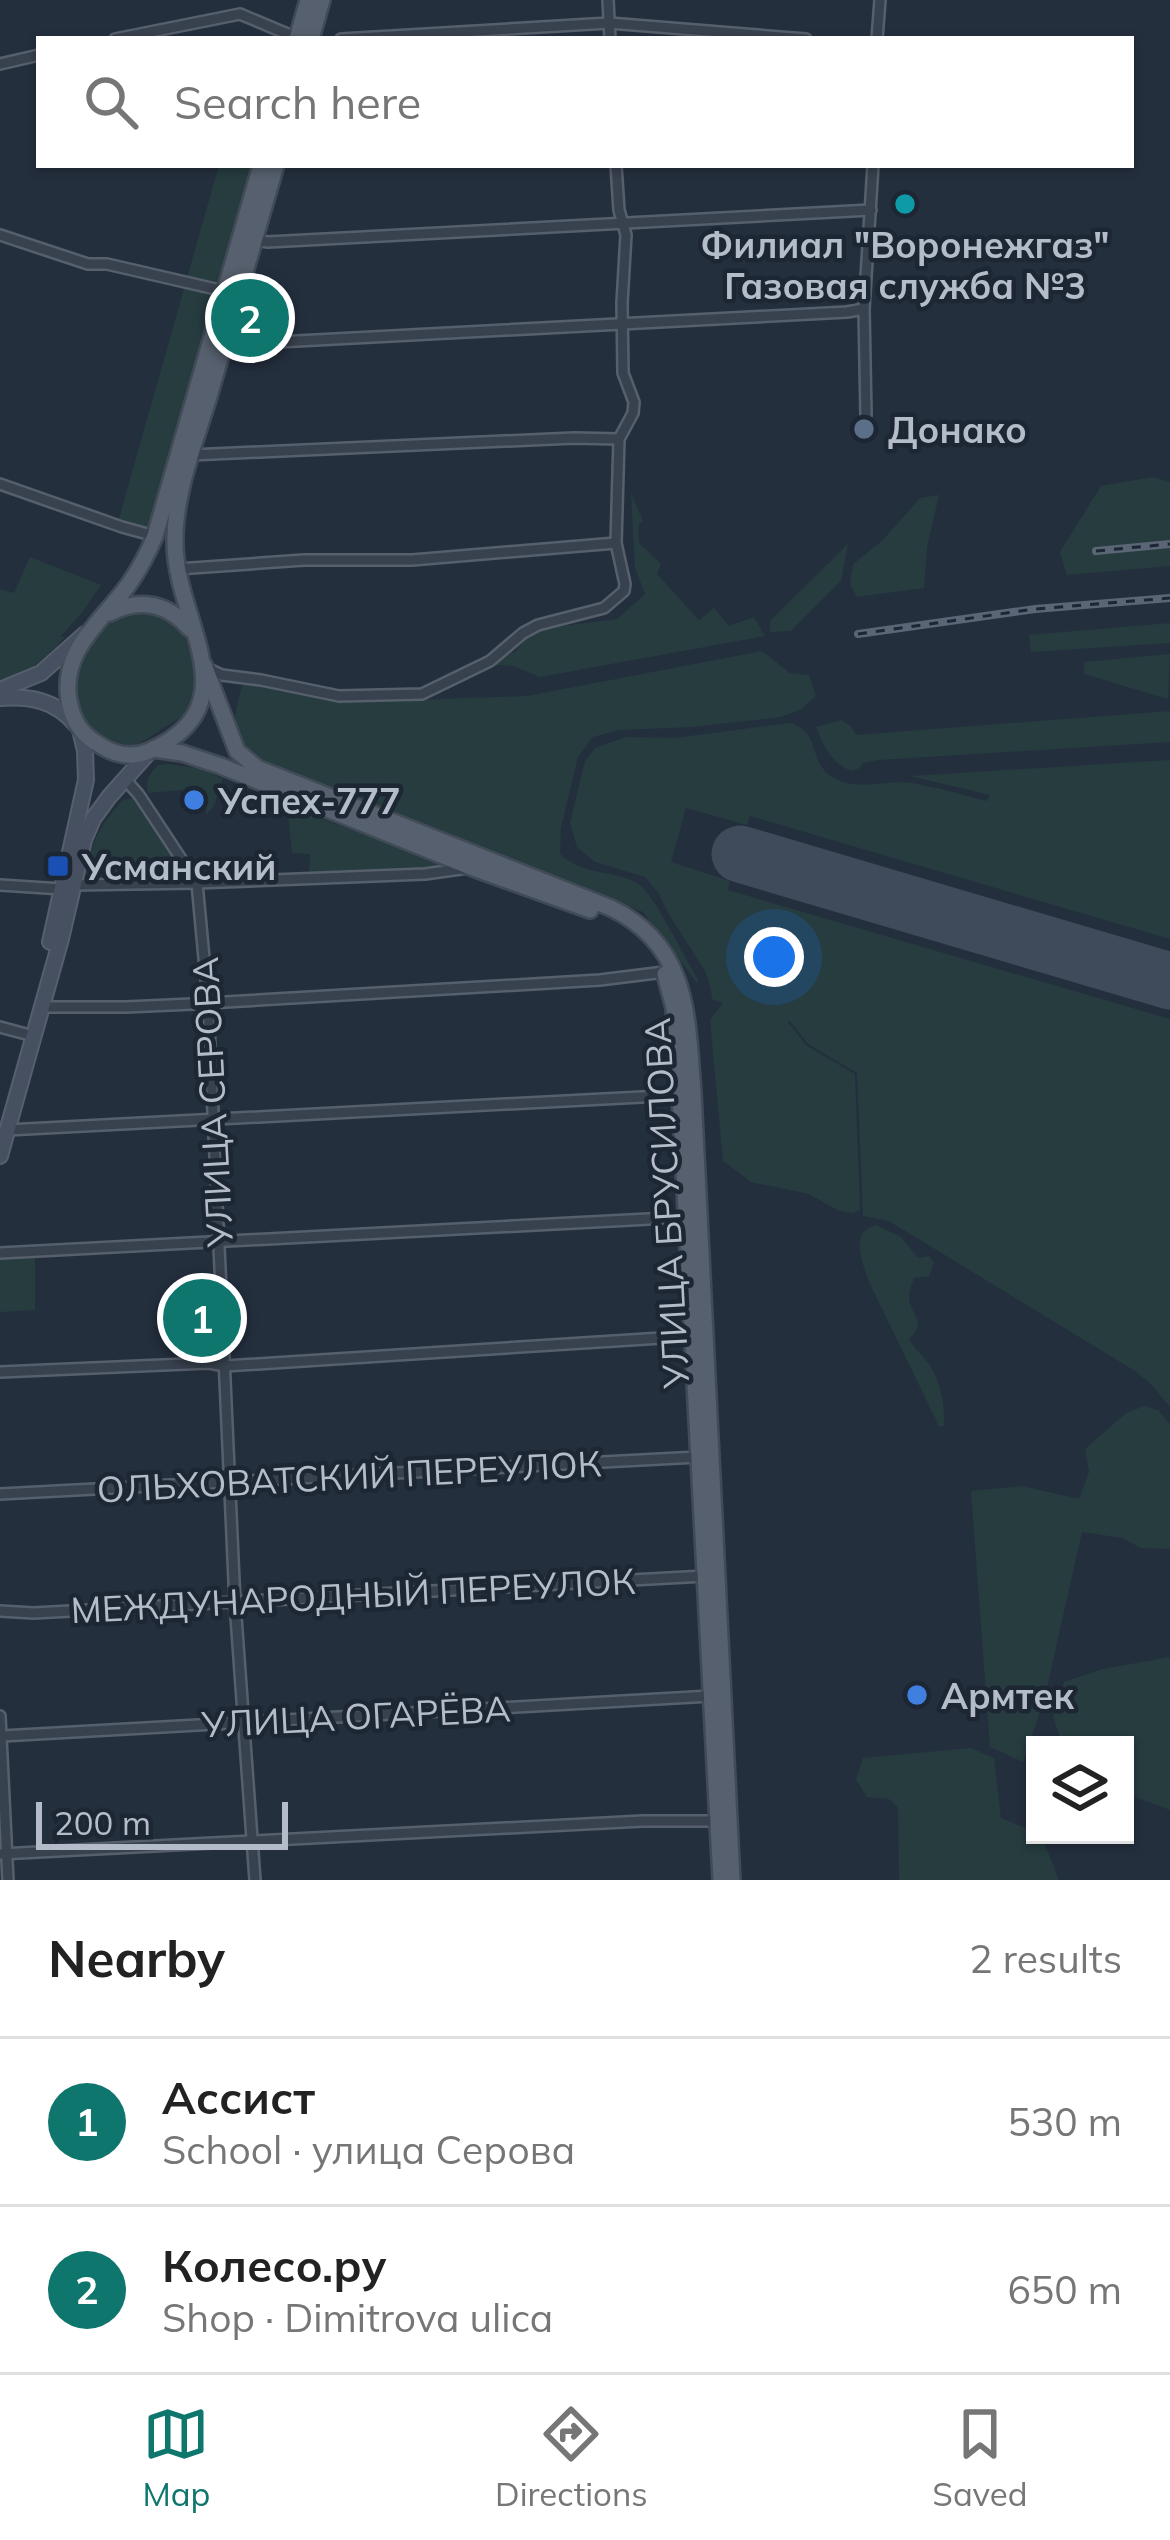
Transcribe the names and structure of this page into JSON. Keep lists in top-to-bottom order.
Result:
{
  "streets": {
    "main road": ["УЛИЦА БРУСИЛОВА"],
    "street": [
      "УЛИЦА СЕРОВА",
      "ОЛЬХОВАТСКИЙ ПЕРЕУЛОК",
      "МЕЖДУНАРОДНЫЙ ПЕРЕУЛОК",
      "УЛИЦА ОГАРЁВА"
    ]
  },
  "crossings": [
    ["УЛИЦА СЕРОВА", "ОЛЬХОВАТСКИЙ ПЕРЕУЛОК"],
    ["УЛИЦА СЕРОВА", "МЕЖДУНАРОДНЫЙ ПЕРЕУЛОК"],
    ["УЛИЦА СЕРОВА", "УЛИЦА ОГАРЁВА"],
    ["УЛИЦА БРУСИЛОВА", "ОЛЬХОВАТСКИЙ ПЕРЕУЛОК"],
    ["УЛИЦА БРУСИЛОВА", "МЕЖДУНАРОДНЫЙ ПЕРЕУЛОК"],
    ["УЛИЦА БРУСИЛОВА", "УЛИЦА ОГАРЁВА"]
  ],
  "places": {
    "other": [
      "Филиал \"Воронежгаз\" Газовая служба №3",
      "Донако",
      "Успех-777",
      "Армтек"
    ],
    "transit": ["Усманский"]
  },
  "scale_bar": "200 m",
  "page": {
    "search": "Search here",
    "pins": ["2", "1"],
    "scale": "200 m",
    "heading": ["Nearby", "2 results"],
    "list": [
      {
        "mark": "1",
        "name": "Ассист",
        "note": "School · улица Серова",
        "value": "530 m"
      },
      {
        "mark": "2",
        "name": "Колесо.ру",
        "note": "Shop · Dimitrova ulica",
        "value": "650 m"
      }
    ],
    "nav": ["Map", "Directions", "Saved"]
  }
}
